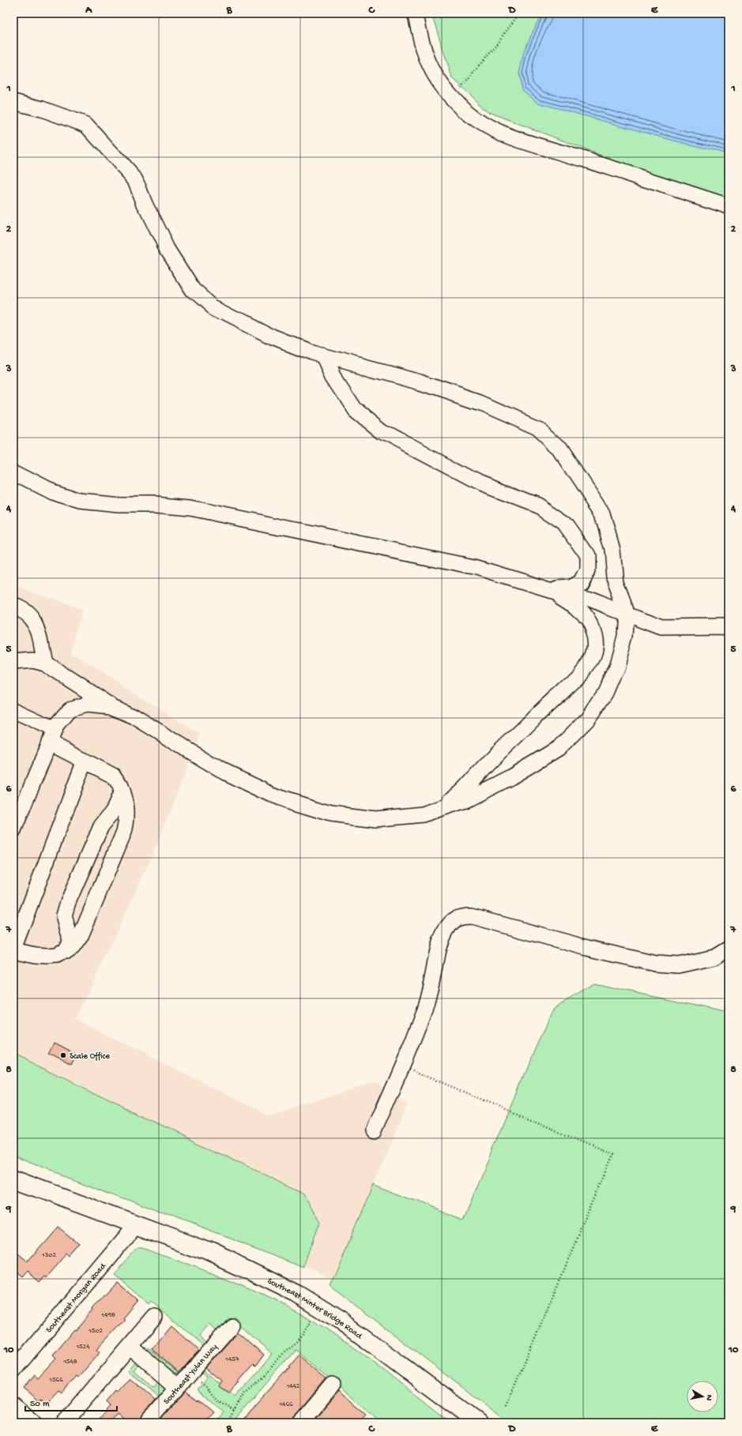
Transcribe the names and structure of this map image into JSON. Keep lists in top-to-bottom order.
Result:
{
  "streets": {
    "main road": ["Southeast Minter Bridge Road"],
    "street": ["Southeast Morgan Road", "Southeast Yulan Way"]
  },
  "crossings": [
    ["Southeast Morgan Road", "Southeast Minter Bridge Road"]
  ],
  "places": ["Scale Office"],
  "house_numbers": [
    "1302",
    "1498",
    "1502",
    "1524",
    "1457",
    "1548",
    "1566",
    "1442",
    "1466"
  ],
  "scale_bar": "50 m",
  "north": "right",
  "grid": {
    "columns": [
      "A",
      "B",
      "C",
      "D",
      "E"
    ],
    "rows": [
      "1",
      "2",
      "3",
      "4",
      "5",
      "6",
      "7",
      "8",
      "9",
      "10"
    ]
  }
}
